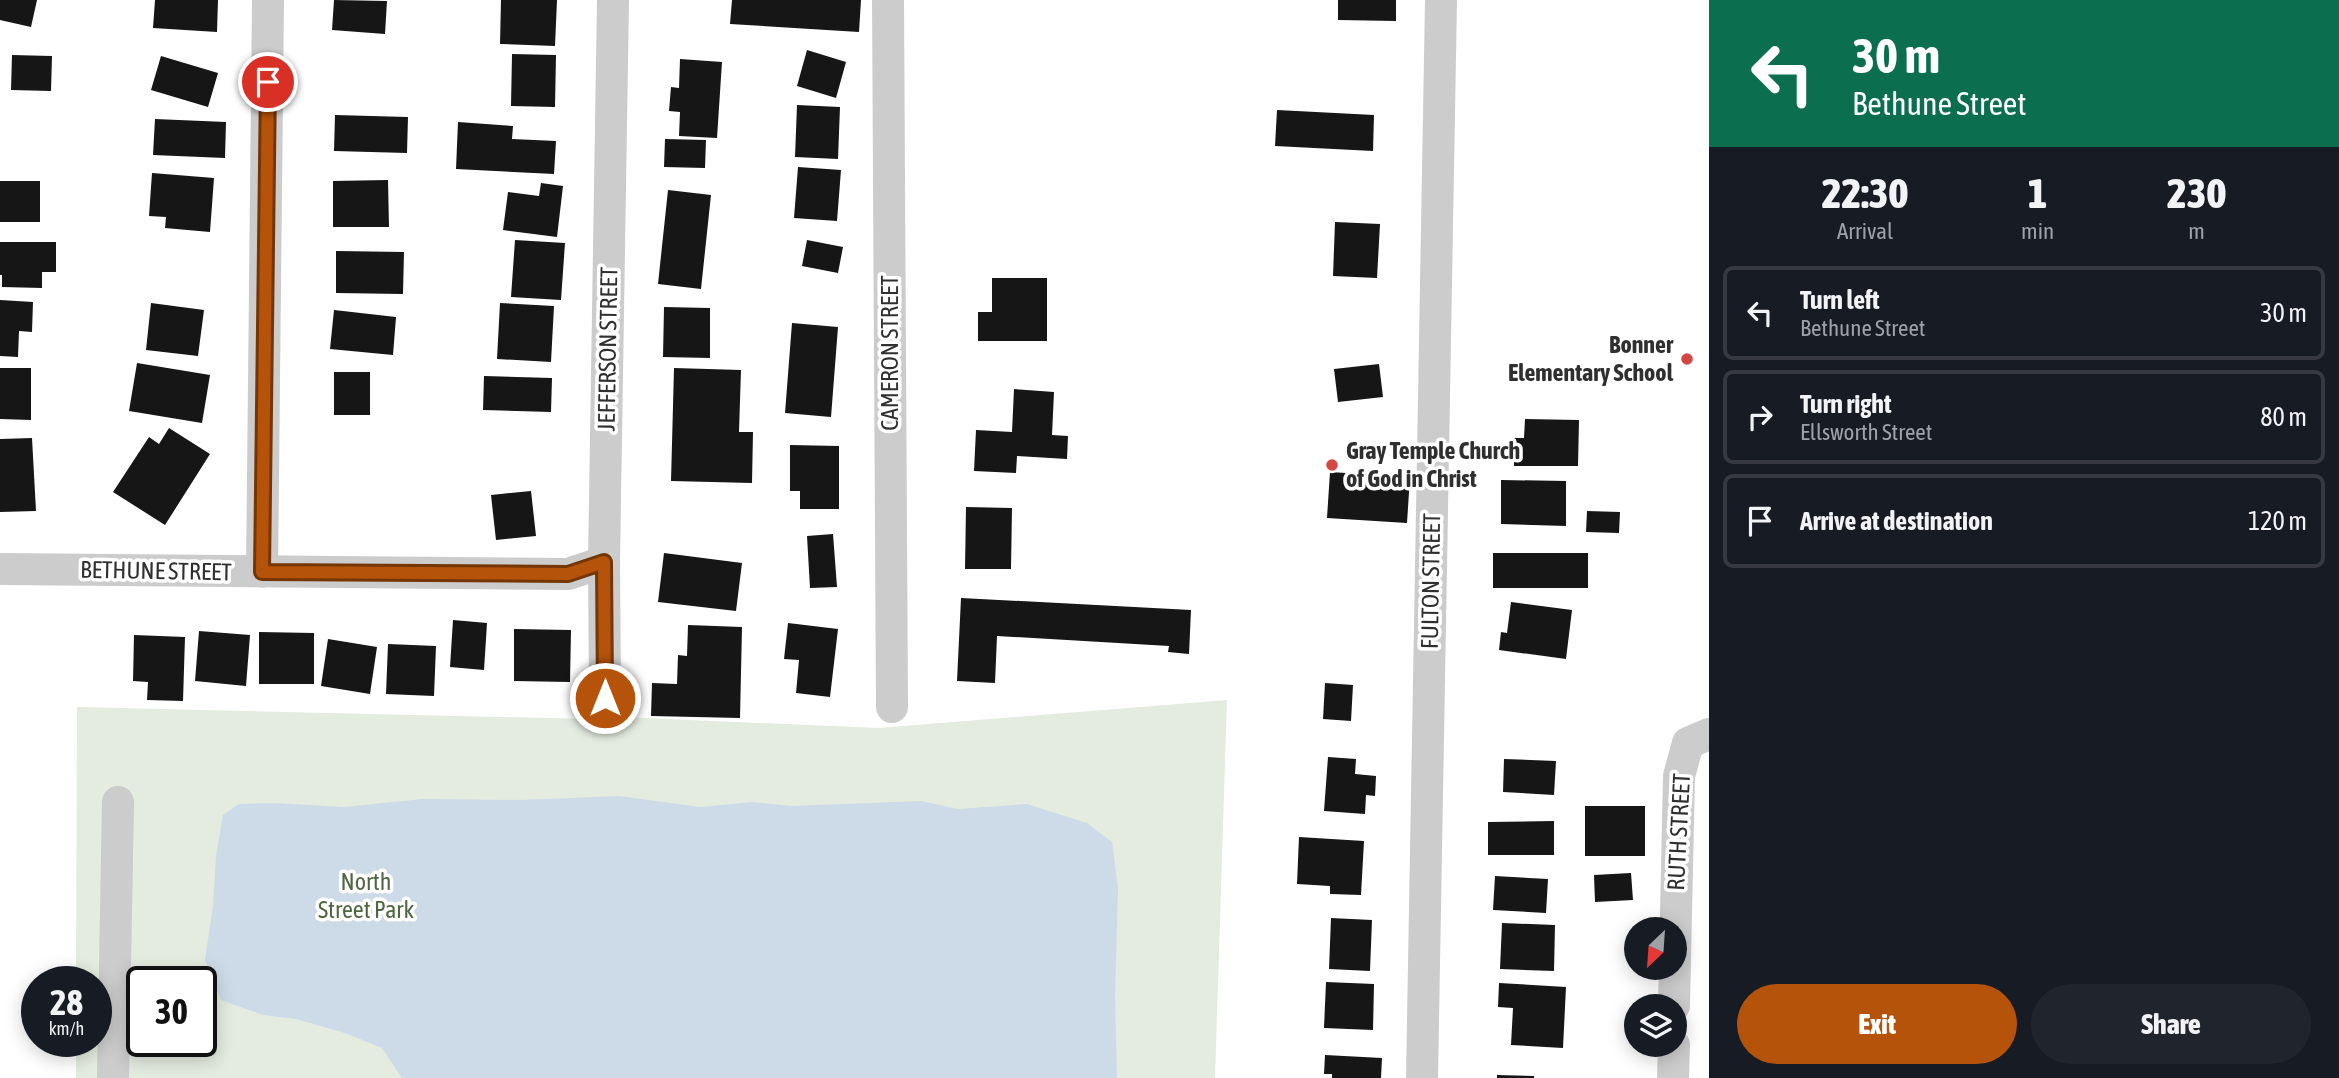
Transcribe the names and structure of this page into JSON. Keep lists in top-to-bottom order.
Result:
{
  "streets": {
    "street": [
      "JEFFERSON STREET",
      "CAMERON STREET",
      "BETHUNE STREET",
      "FULTON STREET",
      "RUTH STREET"
    ]
  },
  "crossings": [
    ["JEFFERSON STREET", "BETHUNE STREET"]
  ],
  "parks": ["North Street Park"],
  "places": ["Bonner Elementary School", "Gray Temple Church of God in Christ"],
  "north": "bottom left",
  "page": {
    "turn": ["30 m", "Bethune Street"],
    "eta": [
      "22:30",
      "Arrival",
      "1",
      "min",
      "230",
      "m"
    ],
    "list": [
      {
        "name": "Turn left",
        "note": "Bethune Street",
        "value": "30 m"
      },
      {
        "name": "Turn right",
        "note": "Ellsworth Street",
        "value": "80 m"
      },
      {
        "name": "Arrive at destination",
        "value": "120 m"
      }
    ],
    "speed": "28 km/h",
    "limit": "30",
    "buttons": ["Exit", "Share"]
  }
}
